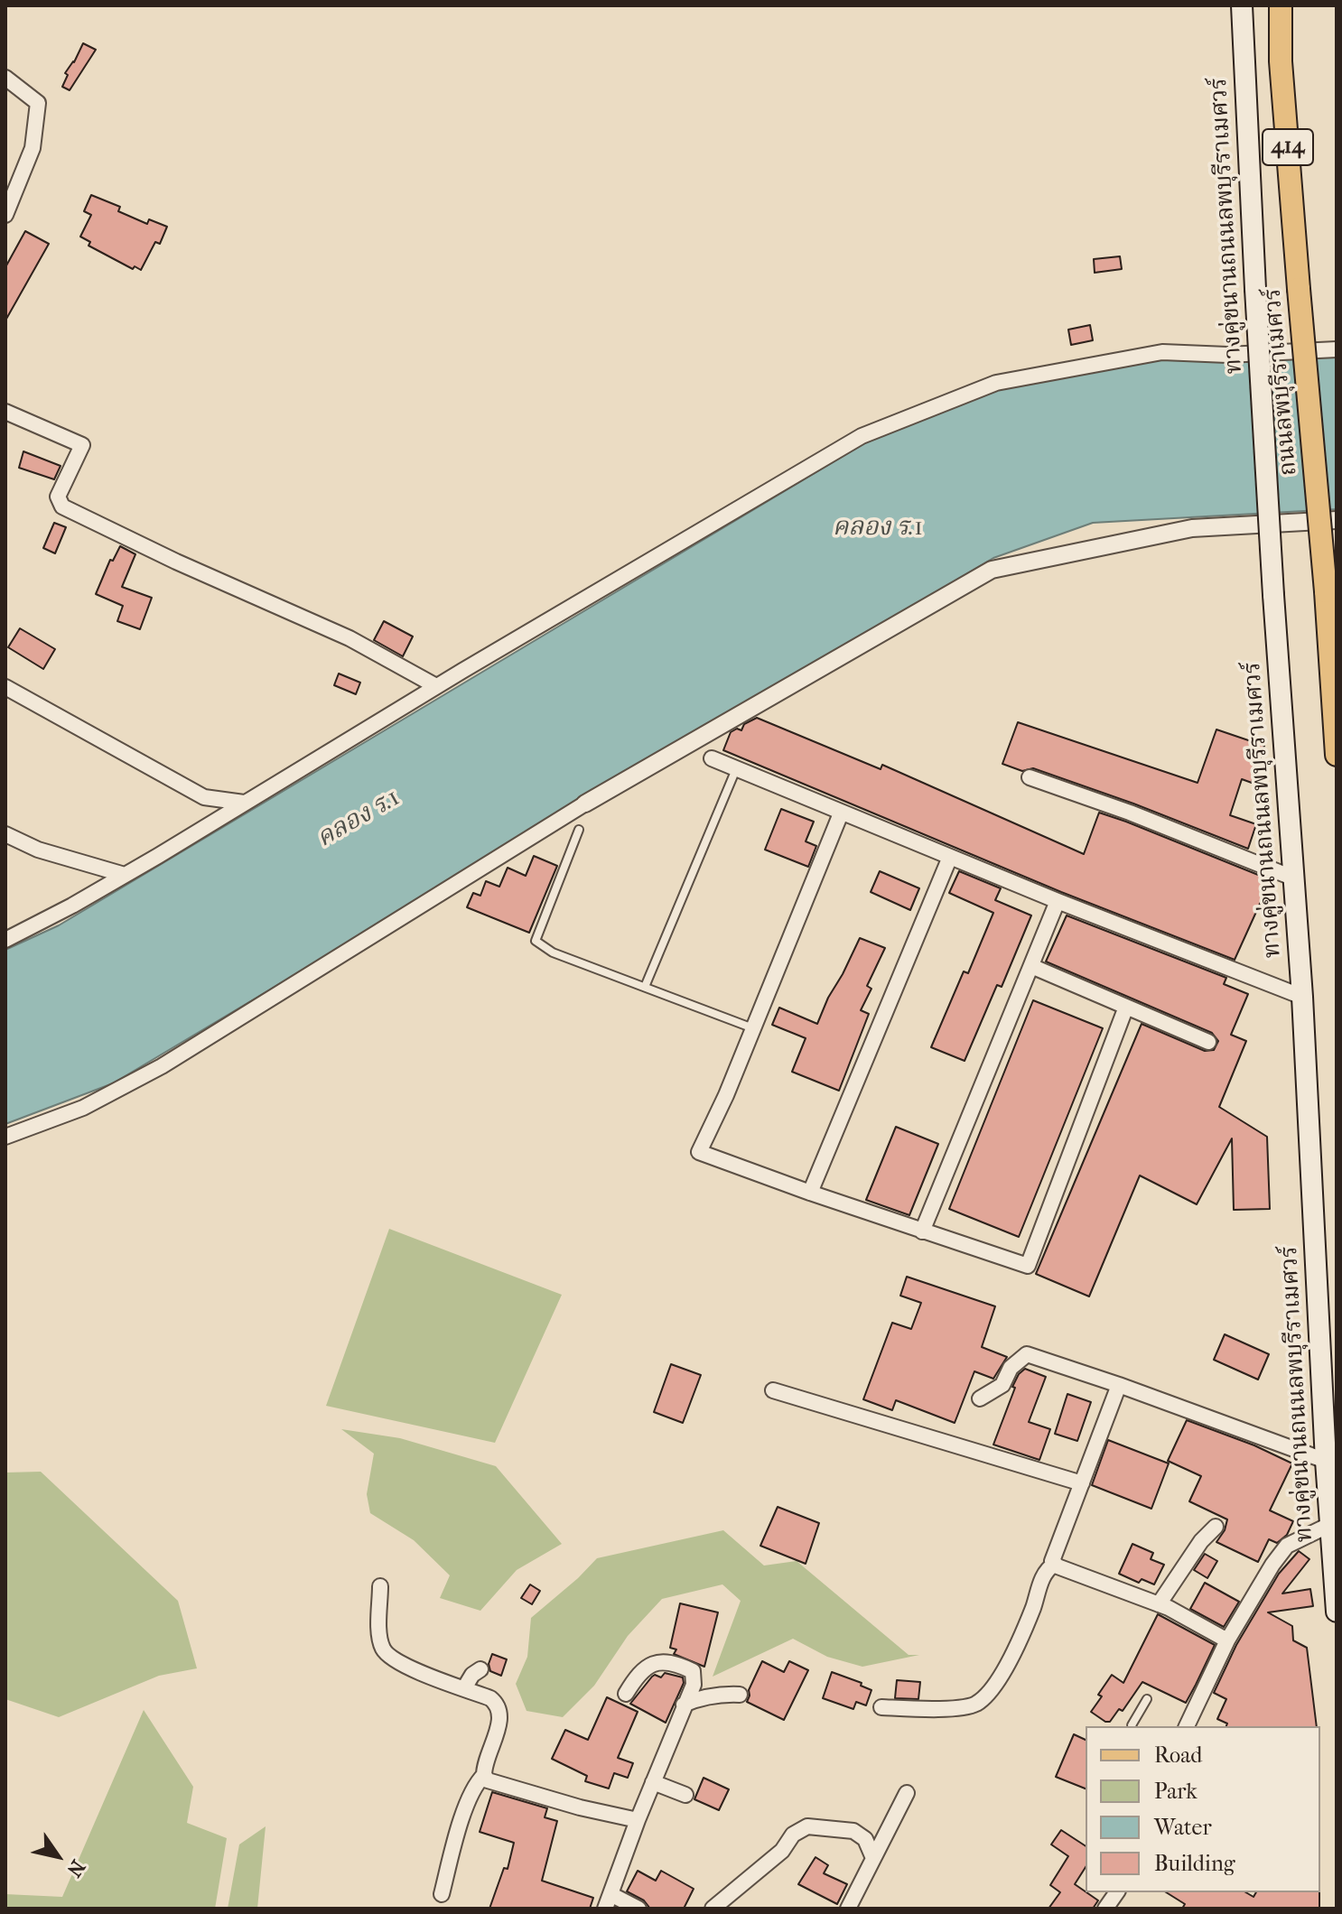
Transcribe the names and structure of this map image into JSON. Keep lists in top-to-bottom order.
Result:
{
  "streets": {
    "main road": ["414", "ทางคู่ขนานถนนลพบุรีราเมศวร์", "ถนนลพบุรีราเมศวร์"]
  },
  "water": ["คลอง ร.1"],
  "legend": [
    "Road",
    "Park",
    "Water",
    "Building"
  ],
  "north": "bottom right"
}
